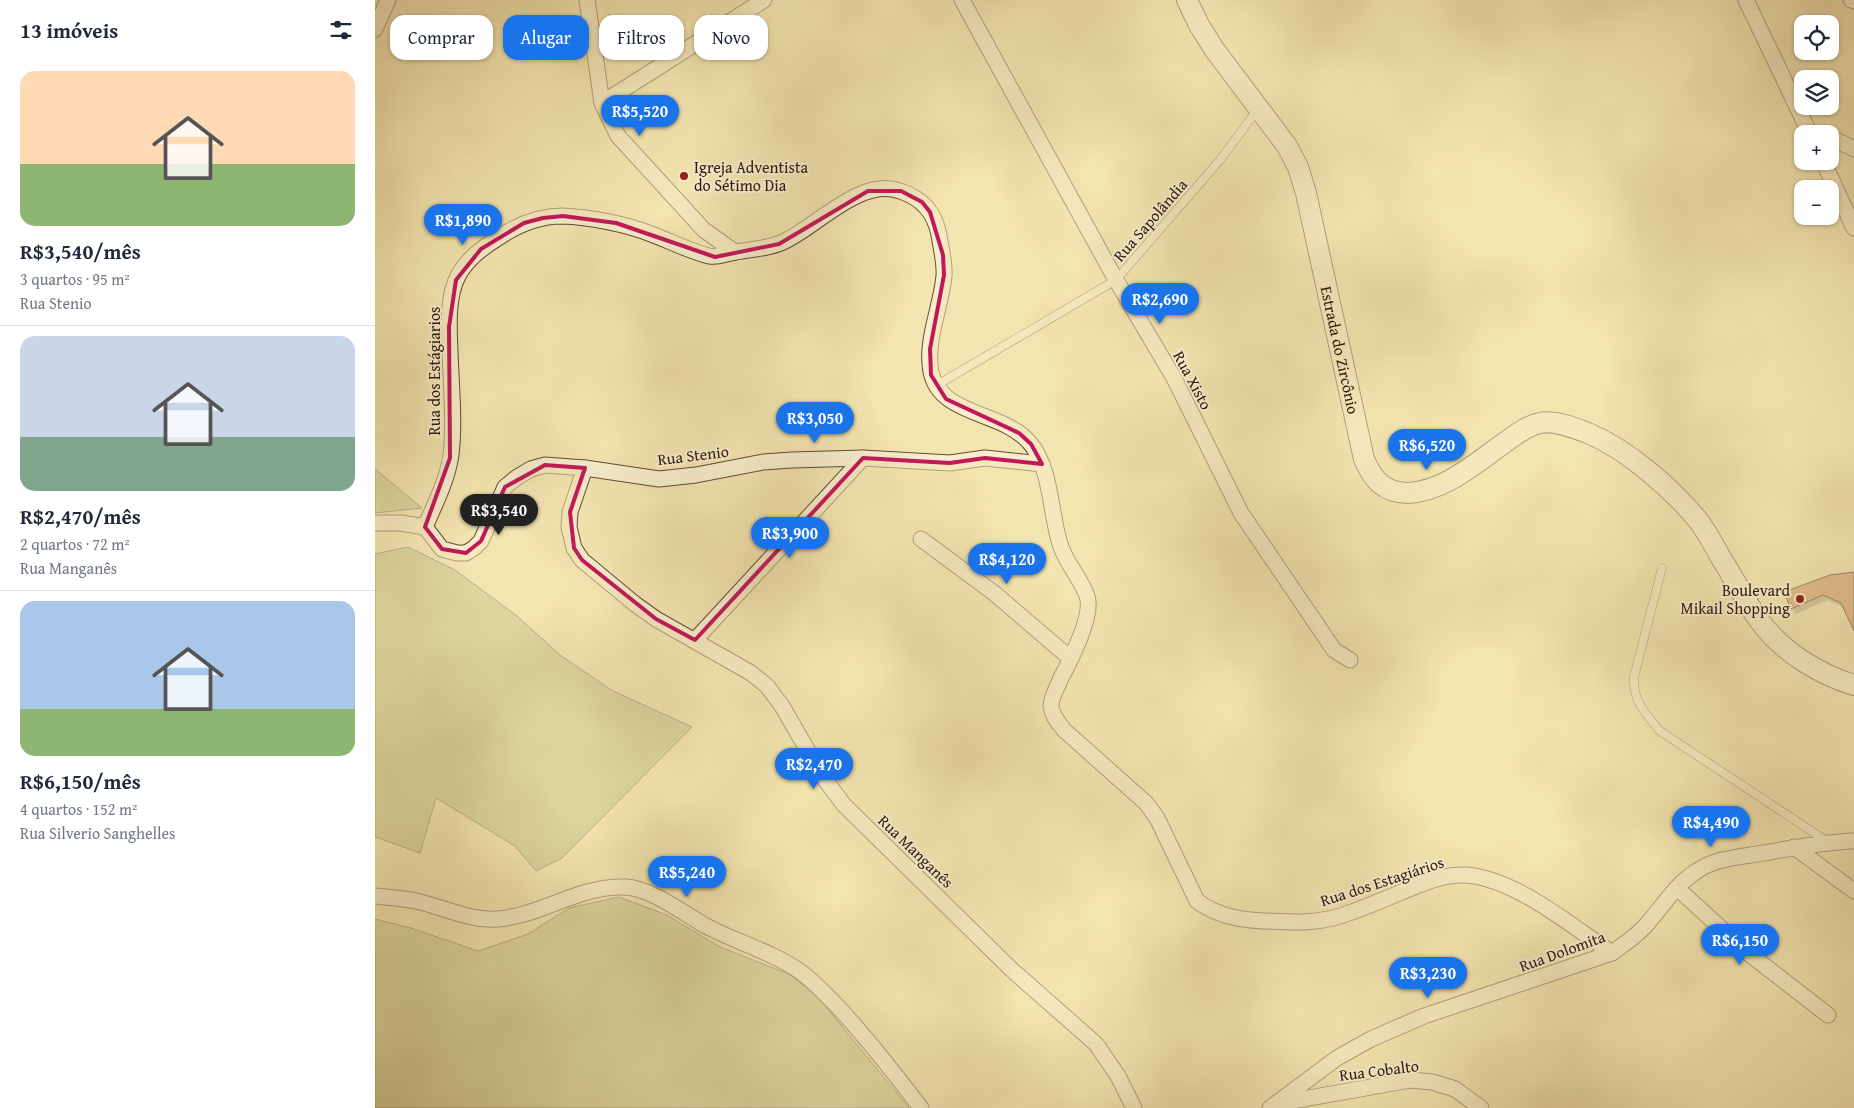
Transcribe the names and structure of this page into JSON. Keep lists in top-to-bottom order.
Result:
{
  "streets": {
    "street": [
      "Estrada do Zircônio",
      "Rua dos Estágiarios",
      "Rua Xisto",
      "Rua Stenio",
      "Rua Manganês",
      "Rua dos Estagiários",
      "Rua Dolomita",
      "Rua Cobalto"
    ],
    "lane": ["Rua Sapolândia"]
  },
  "crossings": [
    ["Rua Sapolândia", "Estrada do Zircônio"],
    ["Rua Sapolândia", "Rua Xisto"],
    ["Rua Sapolândia", "Rua dos Estagiários"],
    ["Rua dos Estágiarios", "Rua Stenio"],
    ["Rua dos Estágiarios", "Rua dos Estagiários"],
    ["Rua Stenio", "Rua Manganês"],
    ["Rua Stenio", "Rua dos Estagiários"],
    ["Rua dos Estagiários", "Rua Dolomita"],
    ["Rua Dolomita", "Rua Cobalto"]
  ],
  "places": ["Igreja Adventista do Sétimo Dia", "Boulevard Mikail Shopping"],
  "page": {
    "heading": "13 imóveis",
    "map_buttons": ["+", "−"],
    "chip": [
      "Comprar",
      "Alugar",
      "Filtros",
      "Novo"
    ],
    "list": [
      {
        "name": "R$3,540/mês",
        "note": "3 quartos · 95 m² · Rua Stenio"
      },
      {
        "name": "R$2,470/mês",
        "note": "2 quartos · 72 m² · Rua Manganês"
      },
      {
        "name": "R$6,150/mês",
        "note": "4 quartos · 152 m² · Rua Silverio Sanghelles"
      }
    ],
    "price": [
      "R$5,520",
      "R$1,890",
      "R$2,690",
      "R$3,050",
      "R$6,520",
      "R$3,540",
      "R$3,900",
      "R$4,120",
      "R$2,470",
      "R$4,490",
      "R$5,240",
      "R$6,150",
      "R$3,230"
    ]
  }
}
